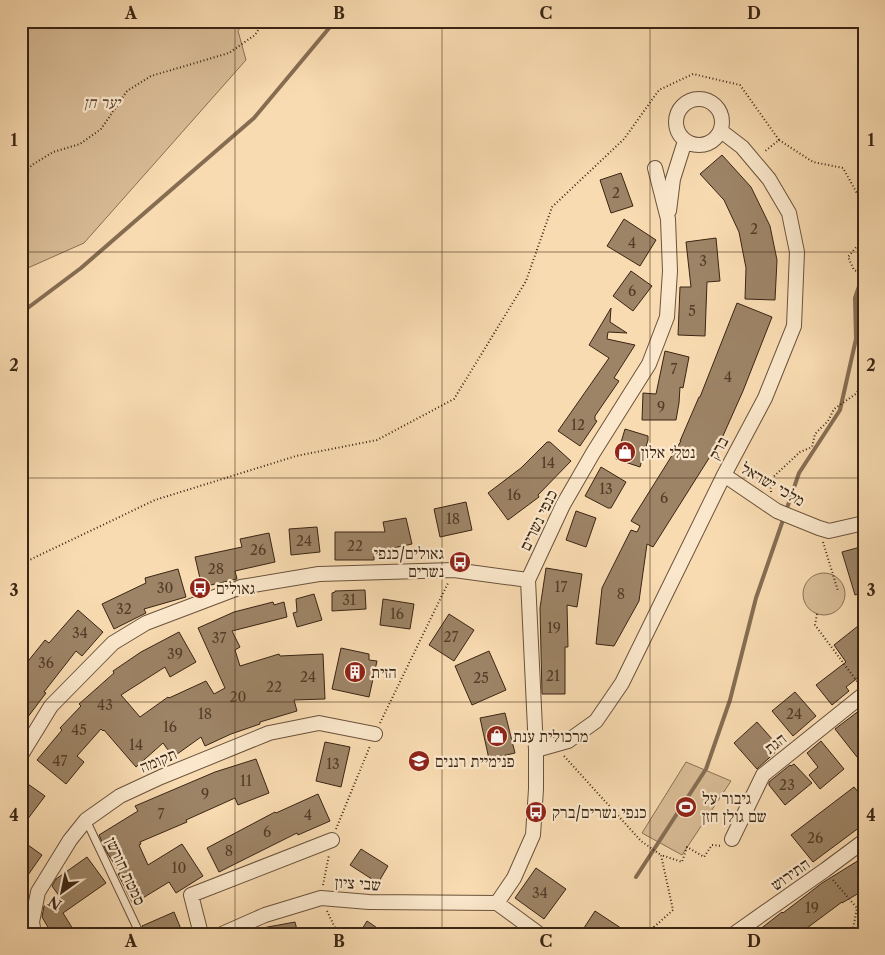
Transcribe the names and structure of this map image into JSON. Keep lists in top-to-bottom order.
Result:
{
  "streets": {
    "street": [
      "ברק",
      "מלכי ישראל",
      "כנפי נשרים",
      "הגת",
      "תקומה",
      "התירוש",
      "שבי ציון"
    ],
    "lane": ["סמטת חורשן"]
  },
  "crossings": [
    ["ברק", "מלכי ישראל"],
    ["ברק", "כנפי נשרים"],
    ["כנפי נשרים", "שבי ציון"],
    ["תקומה", "סמטת חורשן"]
  ],
  "parks": ["יער חן"],
  "places": {
    "shop": ["נטלי אלון", "מרכולית ענת"],
    "bus stop": ["גאולים/כנפי נשרים", "גאולים", "כנפי נשרים/ברק"],
    "building": ["הזית"],
    "school or university": ["פנימיית רננים"],
    "sports": ["גיבור על שם גולן חזן"]
  },
  "house_numbers": [
    "2",
    "2",
    "4",
    "3",
    "6",
    "5",
    "7",
    "4",
    "9",
    "12",
    "14",
    "13",
    "16",
    "6",
    "18",
    "24",
    "22",
    "26",
    "28",
    "17",
    "30",
    "8",
    "31",
    "32",
    "16",
    "19",
    "34",
    "27",
    "37",
    "39",
    "36",
    "21",
    "24",
    "25",
    "22",
    "20",
    "43",
    "18",
    "24",
    "16",
    "45",
    "14",
    "47",
    "13",
    "11",
    "23",
    "9",
    "7",
    "4",
    "6",
    "26",
    "8",
    "10",
    "34",
    "19"
  ],
  "north": "bottom left",
  "grid": {
    "columns": [
      "A",
      "B",
      "C",
      "D"
    ],
    "rows": [
      "1",
      "2",
      "3",
      "4"
    ]
  }
}
